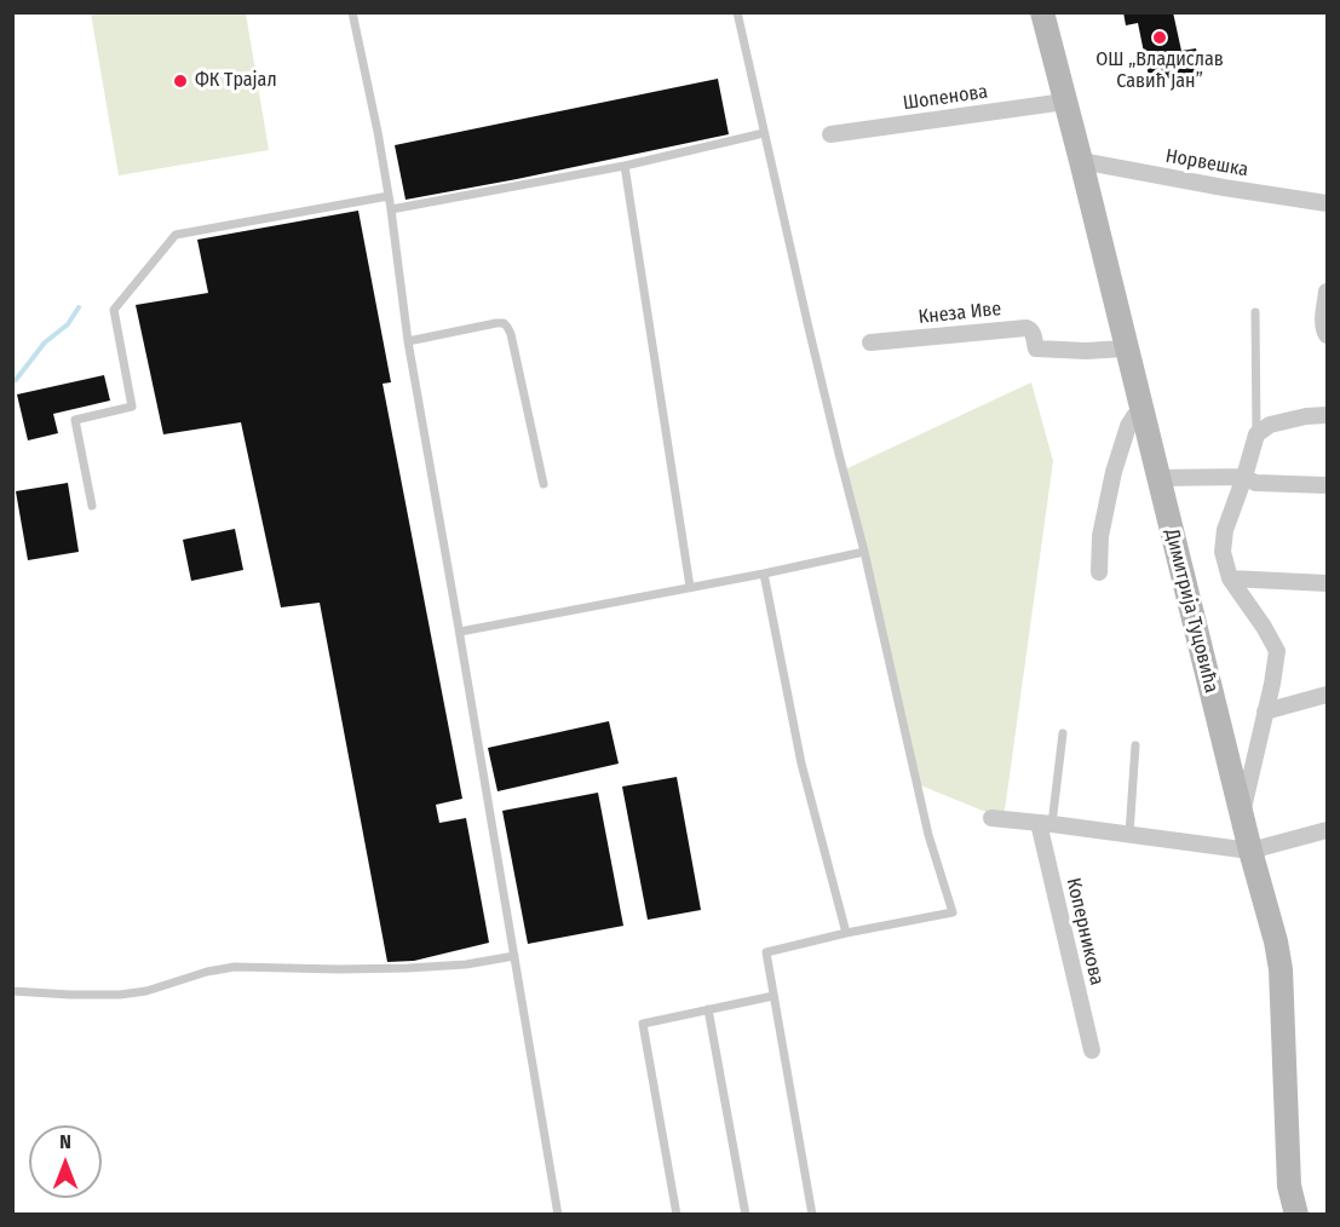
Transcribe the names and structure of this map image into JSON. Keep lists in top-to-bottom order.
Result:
{
  "streets": {
    "street": [
      "Шопенова",
      "Норвешка",
      "Кнеза Иве",
      "Димитрија Туцовића",
      "Коперникова"
    ]
  },
  "crossings": [
    ["Шопенова", "Димитрија Туцовића"],
    ["Норвешка", "Димитрија Туцовића"],
    ["Кнеза Иве", "Димитрија Туцовића"]
  ],
  "places": ["ОШ „Владислав Савић Јан”", "ФК Трајал"],
  "north": "top"
}
